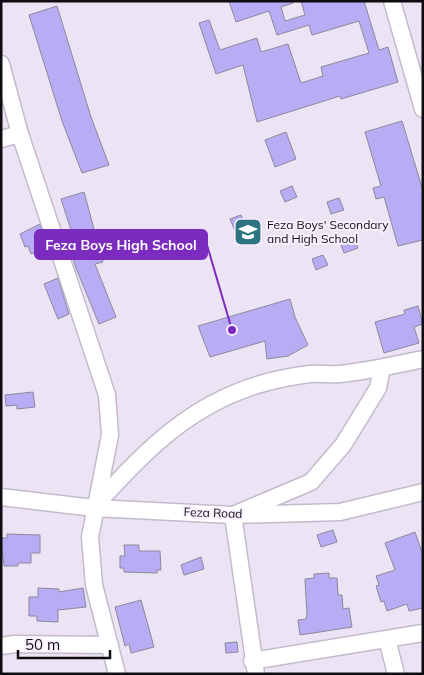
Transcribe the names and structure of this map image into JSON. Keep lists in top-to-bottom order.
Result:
{
  "streets": {
    "street": ["Feza Road"]
  },
  "places": {
    "school or university": ["Feza Boys' Secondary and High School"],
    "other": ["Feza Boys High School"]
  },
  "scale_bar": "50 m"
}
